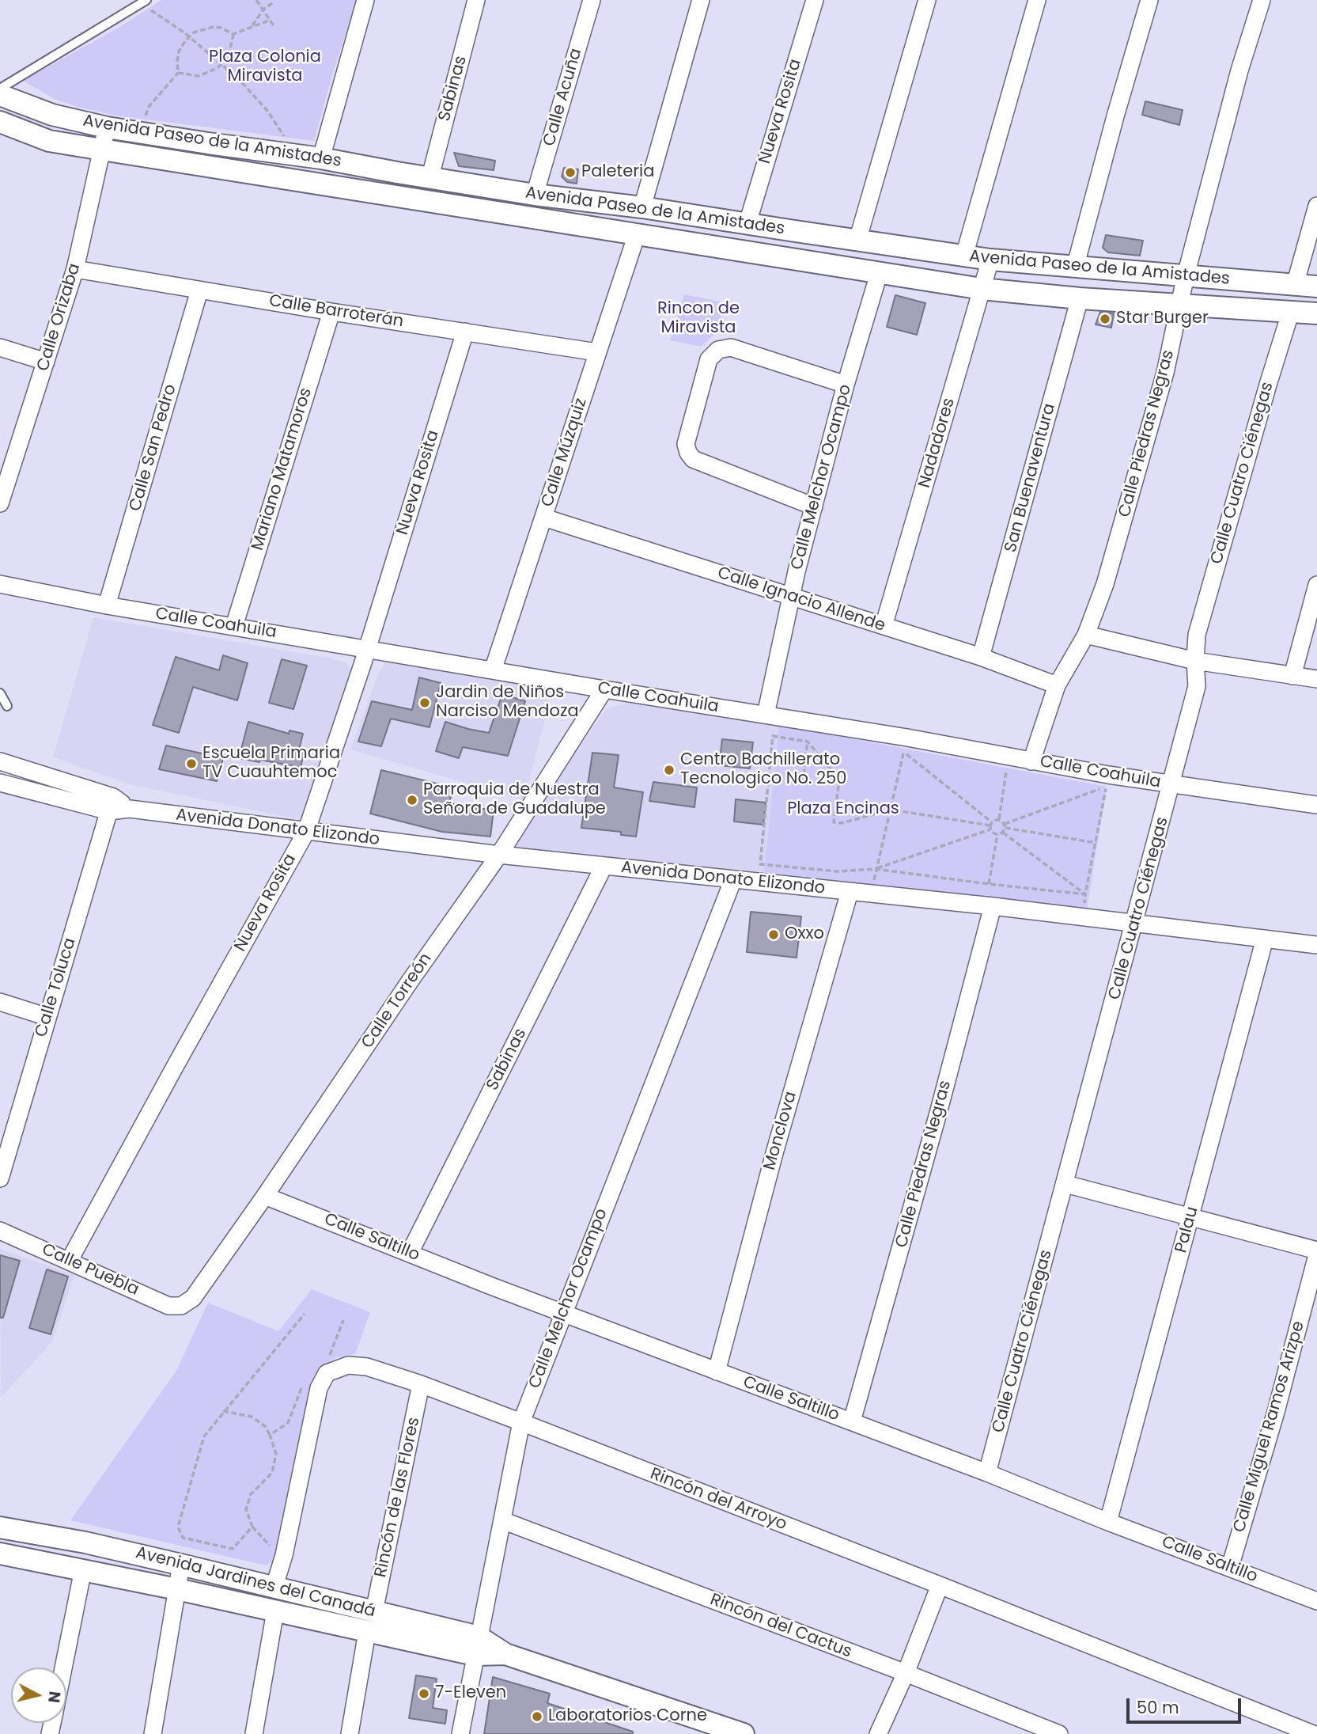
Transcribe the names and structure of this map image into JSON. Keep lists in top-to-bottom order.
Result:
{
  "streets": {
    "street": [
      "Sabinas",
      "Calle Acuña",
      "Nueva Rosita",
      "Avenida Paseo de la Amistades",
      "Calle Barroterán",
      "Calle Orizaba",
      "Calle Piedras Negras",
      "Nadadores",
      "Calle San Pedro",
      "Calle Múzquiz",
      "Mariano Matamoros",
      "Calle Cuatro Ciénegas",
      "Calle Melchor Ocampo",
      "San Buenaventura",
      "Calle Ignacio Allende",
      "Calle Coahuila",
      "Avenida Donato Elizondo",
      "Calle Toluca",
      "Calle Torreón",
      "Monclova",
      "Palau",
      "Calle Saltillo",
      "Calle Puebla",
      "Calle Miguel Ramos Arizpe",
      "Rincón de las Flores",
      "Rincón del Arroyo",
      "Avenida Jardines del Canadá",
      "Rincón del Cactus"
    ]
  },
  "crossings": [
    ["Sabinas", "Avenida Paseo de la Amistades"],
    ["Sabinas", "Avenida Donato Elizondo"],
    ["Sabinas", "Calle Saltillo"],
    ["Calle Acuña", "Avenida Paseo de la Amistades"],
    ["Nueva Rosita", "Avenida Paseo de la Amistades"],
    ["Nueva Rosita", "Calle Barroterán"],
    ["Nueva Rosita", "Calle Coahuila"],
    ["Nueva Rosita", "Avenida Donato Elizondo"],
    ["Nueva Rosita", "Calle Puebla"],
    ["Avenida Paseo de la Amistades", "Calle Orizaba"],
    ["Avenida Paseo de la Amistades", "Calle Piedras Negras"],
    ["Avenida Paseo de la Amistades", "Nadadores"],
    ["Avenida Paseo de la Amistades", "Calle Múzquiz"],
    ["Avenida Paseo de la Amistades", "Calle Cuatro Ciénegas"],
    ["Avenida Paseo de la Amistades", "Calle Melchor Ocampo"],
    ["Avenida Paseo de la Amistades", "San Buenaventura"],
    ["Calle Barroterán", "Calle Orizaba"],
    ["Calle Barroterán", "Calle San Pedro"],
    ["Calle Barroterán", "Calle Múzquiz"],
    ["Calle Barroterán", "Mariano Matamoros"],
    ["Calle Piedras Negras", "Calle Ignacio Allende"],
    ["Calle Piedras Negras", "Calle Coahuila"],
    ["Calle Piedras Negras", "Avenida Donato Elizondo"],
    ["Calle Piedras Negras", "Calle Saltillo"],
    ["Nadadores", "Calle Ignacio Allende"],
    ["Calle San Pedro", "Calle Coahuila"],
    ["Calle Múzquiz", "Calle Ignacio Allende"],
    ["Calle Múzquiz", "Calle Coahuila"],
    ["Mariano Matamoros", "Calle Coahuila"],
    ["Calle Cuatro Ciénegas", "Calle Coahuila"],
    ["Calle Cuatro Ciénegas", "Avenida Donato Elizondo"],
    ["Calle Cuatro Ciénegas", "Calle Saltillo"],
    ["Calle Melchor Ocampo", "Calle Ignacio Allende"],
    ["Calle Melchor Ocampo", "Calle Coahuila"],
    ["Calle Melchor Ocampo", "Avenida Donato Elizondo"],
    ["Calle Melchor Ocampo", "Calle Saltillo"],
    ["Calle Melchor Ocampo", "Rincón del Arroyo"],
    ["Calle Melchor Ocampo", "Avenida Jardines del Canadá"],
    ["Calle Melchor Ocampo", "Rincón del Cactus"],
    ["San Buenaventura", "Calle Ignacio Allende"],
    ["Calle Coahuila", "Calle Torreón"],
    ["Avenida Donato Elizondo", "Calle Toluca"],
    ["Avenida Donato Elizondo", "Calle Torreón"],
    ["Avenida Donato Elizondo", "Monclova"],
    ["Avenida Donato Elizondo", "Palau"],
    ["Calle Torreón", "Calle Saltillo"],
    ["Calle Torreón", "Calle Puebla"],
    ["Monclova", "Calle Saltillo"],
    ["Palau", "Calle Saltillo"],
    ["Calle Saltillo", "Calle Miguel Ramos Arizpe"],
    ["Rincón de las Flores", "Rincón del Arroyo"],
    ["Rincón de las Flores", "Avenida Jardines del Canadá"],
    ["Rincón del Arroyo", "Avenida Jardines del Canadá"]
  ],
  "parks": ["Plaza Colonia Miravista", "Rincon de Miravista", "Plaza Encinas"],
  "places": [
    "Paleteria",
    "Star Burger",
    "Jardin de Niños Narciso Mendoza",
    "Escuela Primaria TV Cuauhtemoc",
    "Centro Bachillerato Tecnologico No. 250",
    "Parroquia de Nuestra Señora de Guadalupe",
    "Oxxo",
    "7-Eleven",
    "Laboratorios Corne"
  ],
  "scale_bar": "50 m",
  "north": "right"
}
